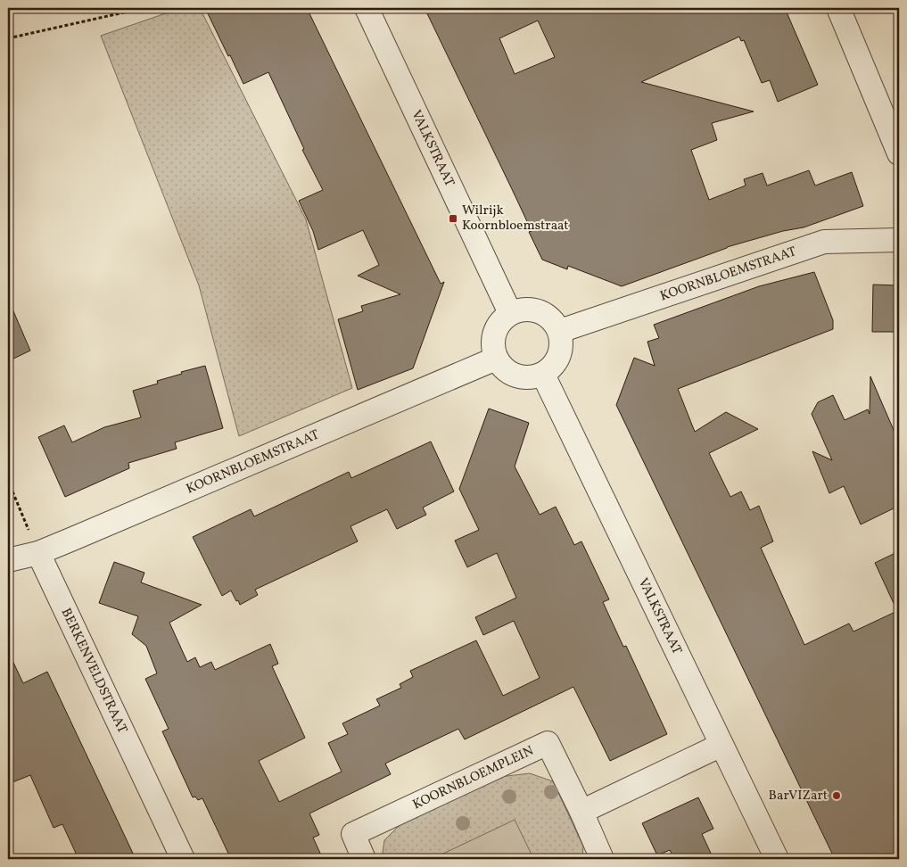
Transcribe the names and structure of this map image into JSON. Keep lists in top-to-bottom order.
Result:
{
  "streets": {
    "street": [
      "VALKSTRAAT",
      "KOORNBLOEMSTRAAT",
      "BERKENVELDSTRAAT",
      "KOORNBLOEMPLEIN"
    ]
  },
  "crossings": [
    ["VALKSTRAAT", "KOORNBLOEMSTRAAT"],
    ["KOORNBLOEMSTRAAT", "BERKENVELDSTRAAT"]
  ],
  "places": {
    "transit": ["Wilrijk Koornbloemstraat"],
    "other": ["BarVIZart"]
  }
}
